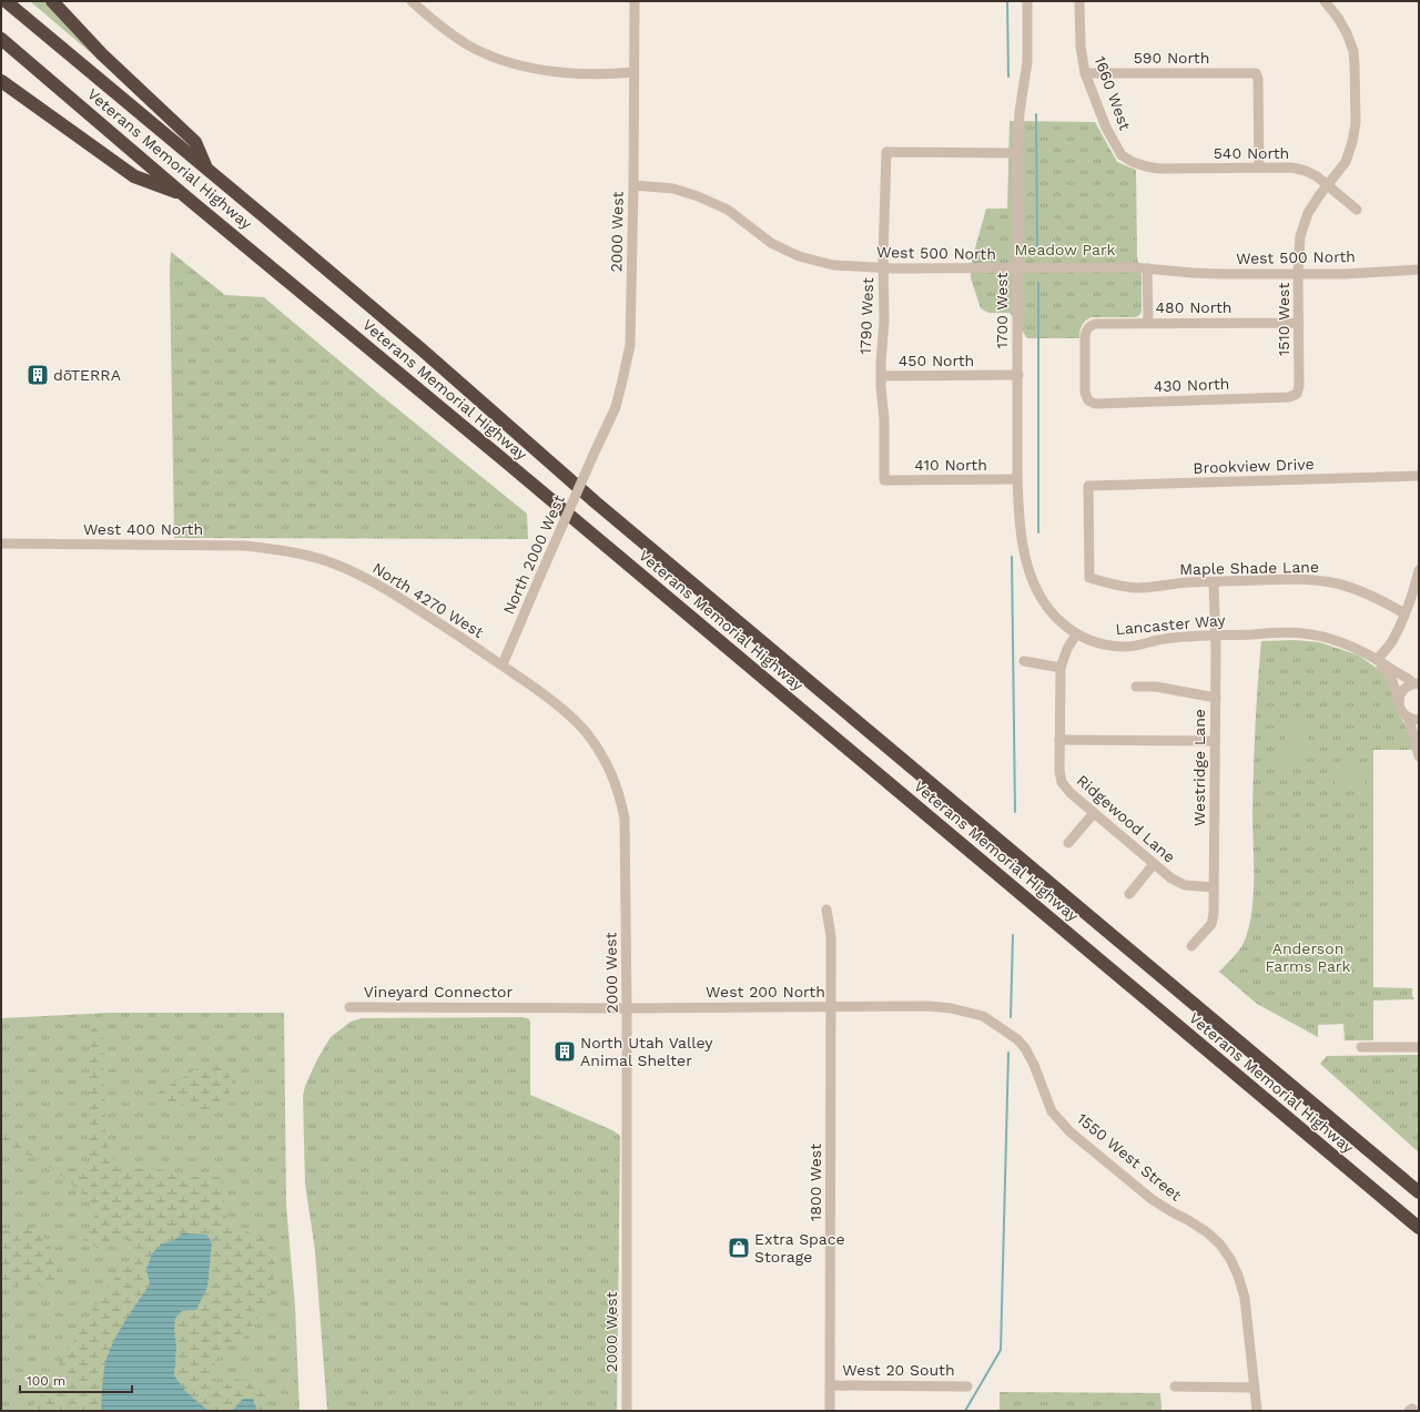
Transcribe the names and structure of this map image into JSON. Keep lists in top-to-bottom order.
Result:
{
  "streets": {
    "highway": ["Veterans Memorial Highway"],
    "street": [
      "590 North",
      "1660 West",
      "540 North",
      "2000 West",
      "West 500 North",
      "480 North",
      "1700 West",
      "1790 West",
      "1510 West",
      "450 North",
      "430 North",
      "410 North",
      "Brookview Drive",
      "West 400 North",
      "North 2000 West",
      "Maple Shade Lane",
      "North 4270 West",
      "Lancaster Way",
      "Westridge Lane",
      "Ridgewood Lane",
      "Vineyard Connector",
      "West 200 North",
      "1550 West Street",
      "1800 West",
      "West 20 South"
    ]
  },
  "crossings": [
    ["590 North", "1660 West"],
    ["590 North", "540 North"],
    ["1660 West", "540 North"],
    ["540 North", "1510 West"],
    ["2000 West", "West 500 North"],
    ["2000 West", "North 2000 West"],
    ["2000 West", "North 4270 West"],
    ["2000 West", "West 200 North"],
    ["West 500 North", "1700 West"],
    ["West 500 North", "1790 West"],
    ["West 500 North", "1510 West"],
    ["480 North", "1510 West"],
    ["480 North", "430 North"],
    ["1700 West", "1790 West"],
    ["1700 West", "450 North"],
    ["1700 West", "410 North"],
    ["1700 West", "Lancaster Way"],
    ["1790 West", "450 North"],
    ["1790 West", "410 North"],
    ["1510 West", "430 North"],
    ["Brookview Drive", "Maple Shade Lane"],
    ["West 400 North", "North 4270 West"],
    ["North 2000 West", "North 4270 West"],
    ["Maple Shade Lane", "Westridge Lane"],
    ["Lancaster Way", "Westridge Lane"],
    ["Lancaster Way", "Ridgewood Lane"],
    ["Westridge Lane", "Ridgewood Lane"],
    ["Vineyard Connector", "West 200 North"],
    ["West 200 North", "1550 West Street"],
    ["West 200 North", "1800 West"],
    ["1800 West", "West 20 South"]
  ],
  "parks": ["Meadow Park", "Anderson Farms Park"],
  "places": {
    "building": ["dōTERRA", "North Utah Valley Animal Shelter"],
    "shop": ["Extra Space Storage"]
  },
  "scale_bar": "100 m"
}
